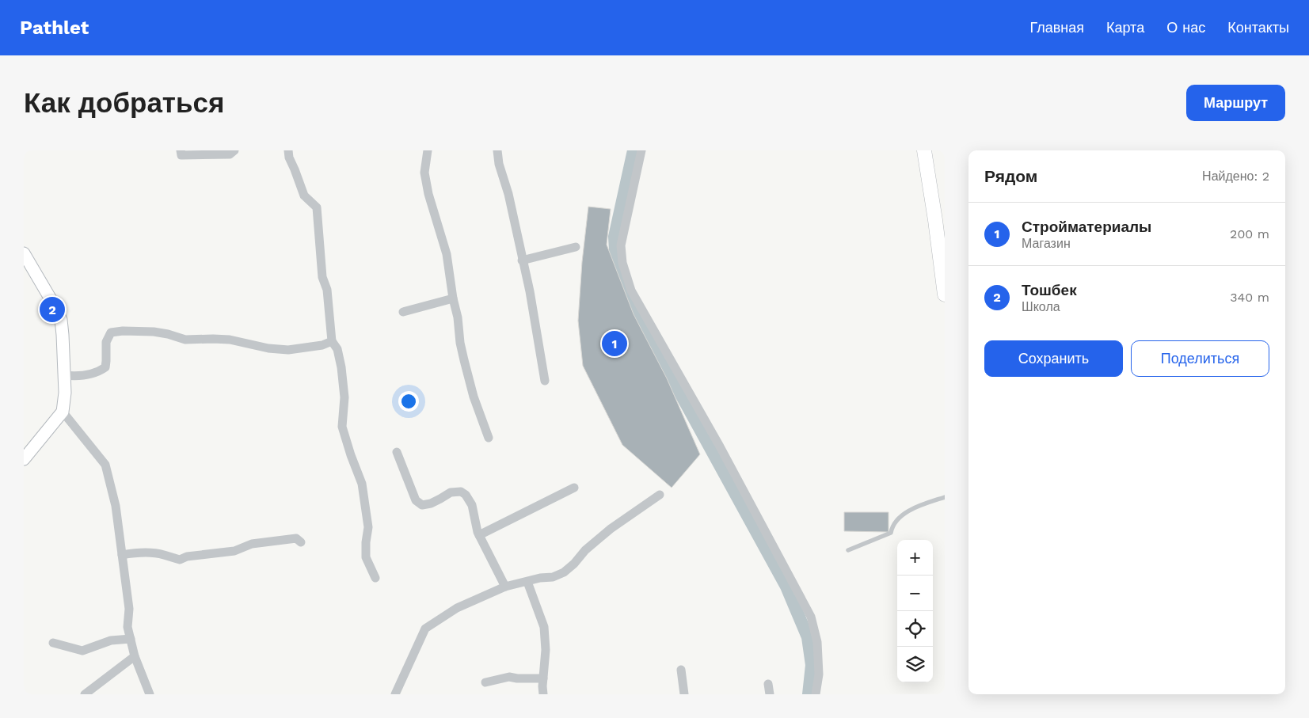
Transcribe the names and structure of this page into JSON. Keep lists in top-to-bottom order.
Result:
{
  "page": {
    "header": "Pathlet",
    "nav": [
      "Главная",
      "Карта",
      "О нас",
      "Контакты"
    ],
    "buttons": [
      "Маршрут",
      ["Сохранить", "Поделиться"]
    ],
    "title": "Как добраться",
    "heading": ["Рядом", "Найдено: 2"],
    "list": [
      {
        "mark": "1",
        "name": "Стройматериалы",
        "note": "Магазин",
        "value": "200 m"
      },
      {
        "mark": "2",
        "name": "Тошбек",
        "note": "Школа",
        "value": "340 m"
      }
    ],
    "pins": ["2", "1"],
    "map_buttons": ["+", "−"]
  }
}
